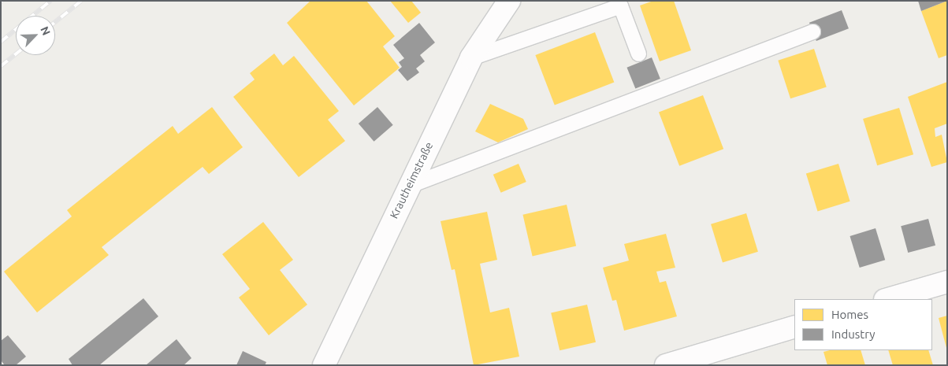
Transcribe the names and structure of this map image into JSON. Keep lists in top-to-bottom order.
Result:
{
  "streets": {
    "street": ["Krautheimstraße"]
  },
  "legend": ["Homes", "Industry"],
  "north": "top right"
}
